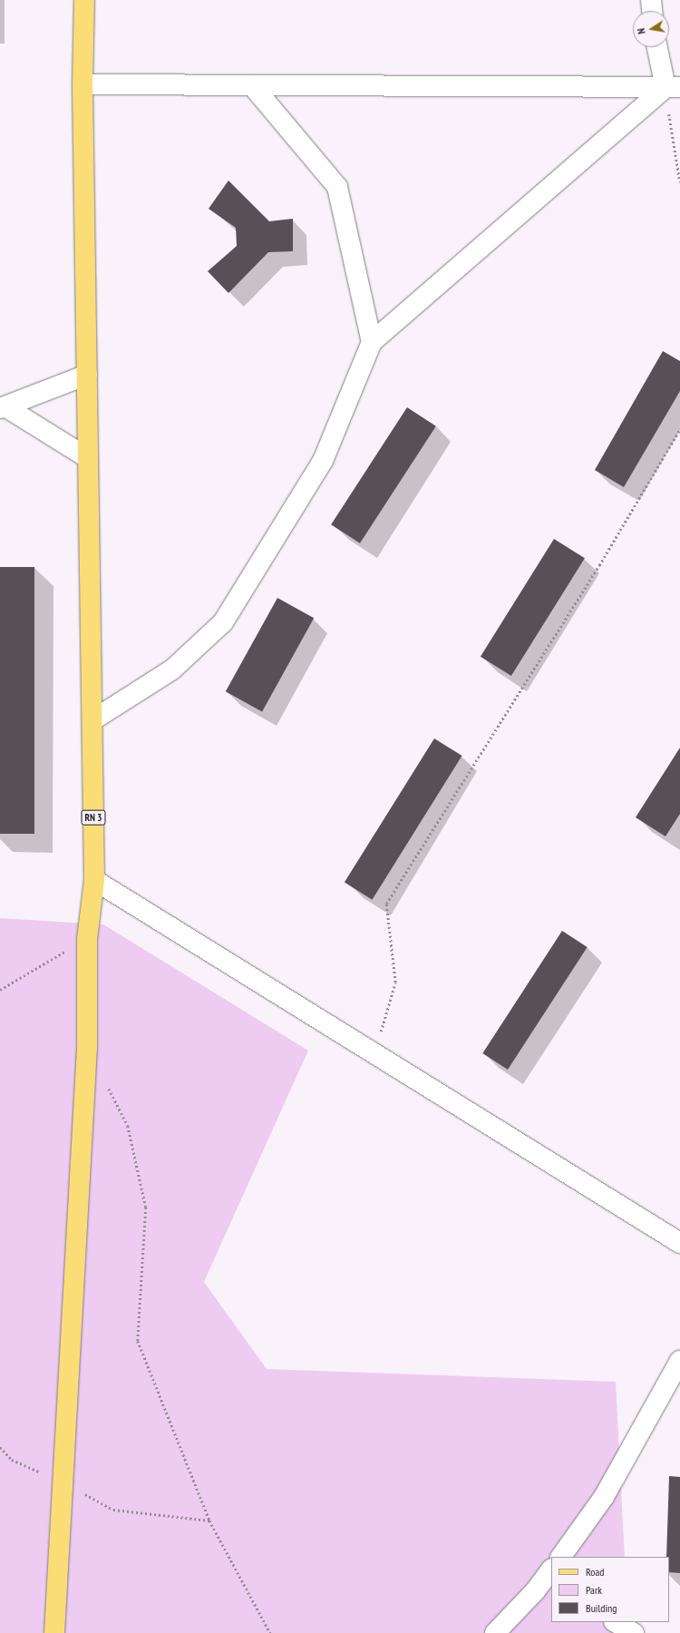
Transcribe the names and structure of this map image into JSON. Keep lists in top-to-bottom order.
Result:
{
  "streets": {
    "main road": ["RN 3"]
  },
  "legend": ["Road", "Park", "Building"],
  "north": "left"
}
